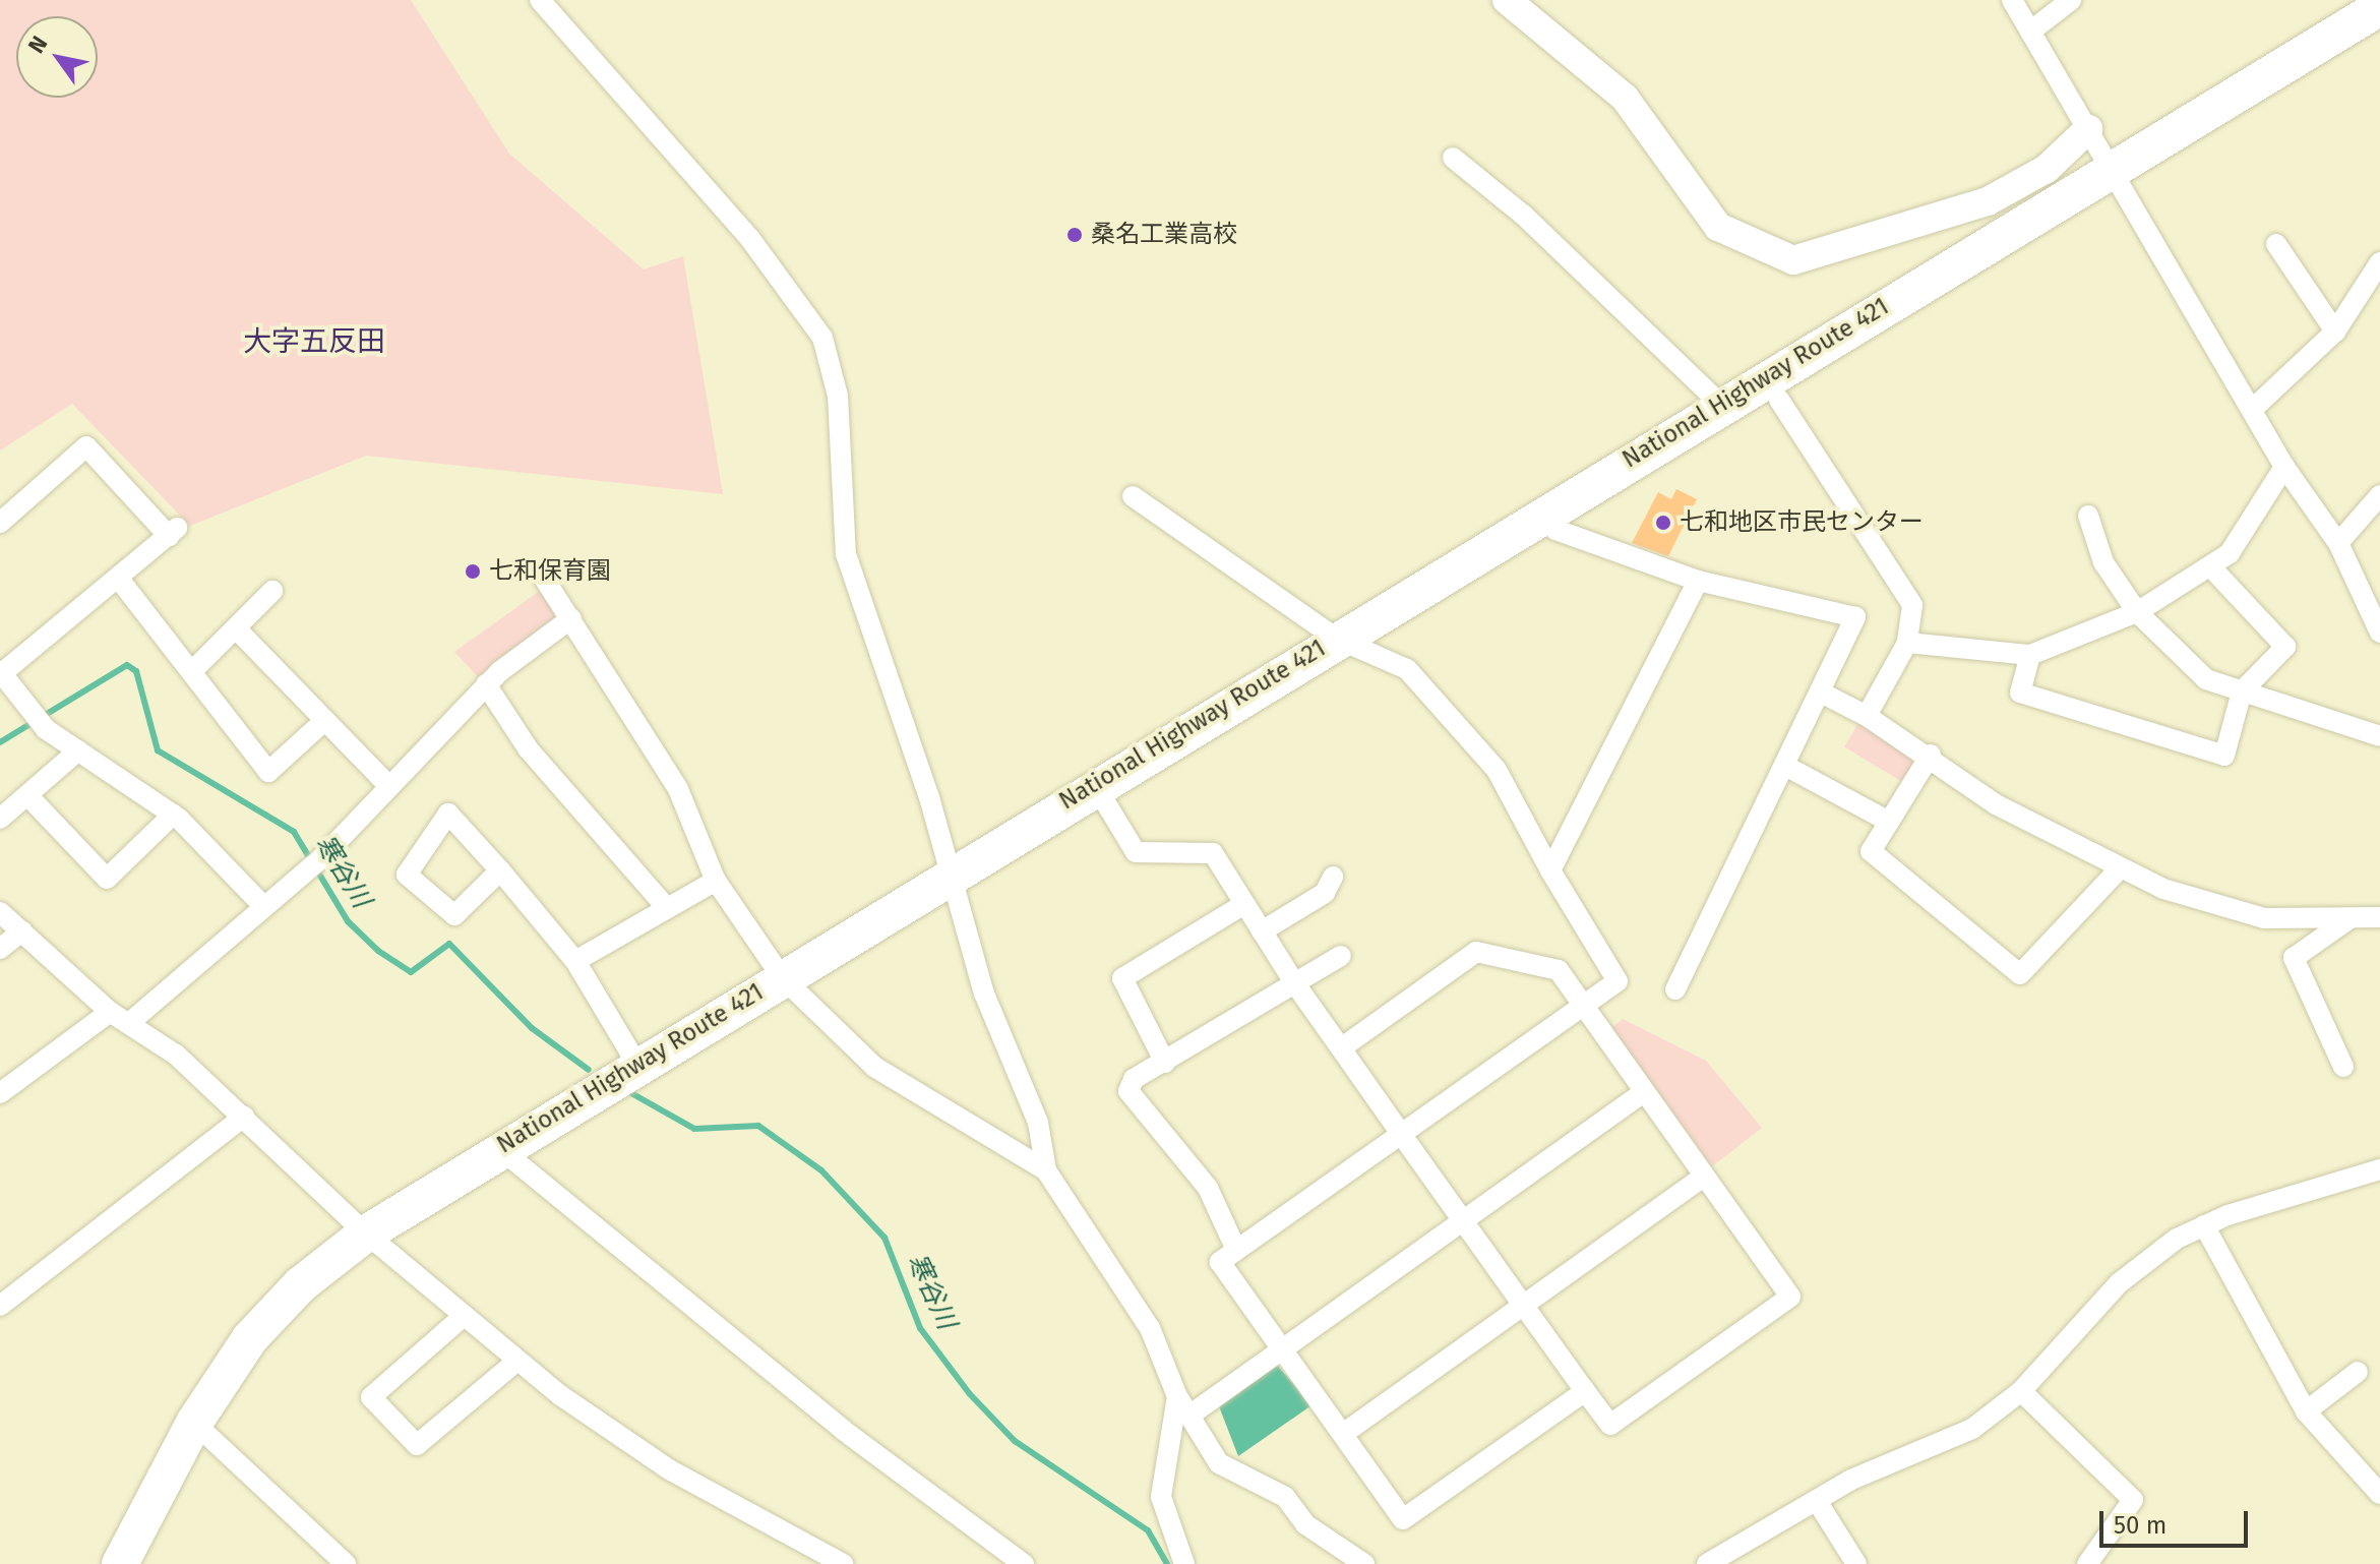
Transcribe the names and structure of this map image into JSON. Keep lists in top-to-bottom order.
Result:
{
  "streets": {
    "highway": ["National Highway Route 421"]
  },
  "districts": ["大字五反田"],
  "water": ["寒谷川"],
  "places": ["桑名工業高校", "七和地区市民センター", "七和保育園"],
  "scale_bar": "50 m",
  "north": "top left"
}
